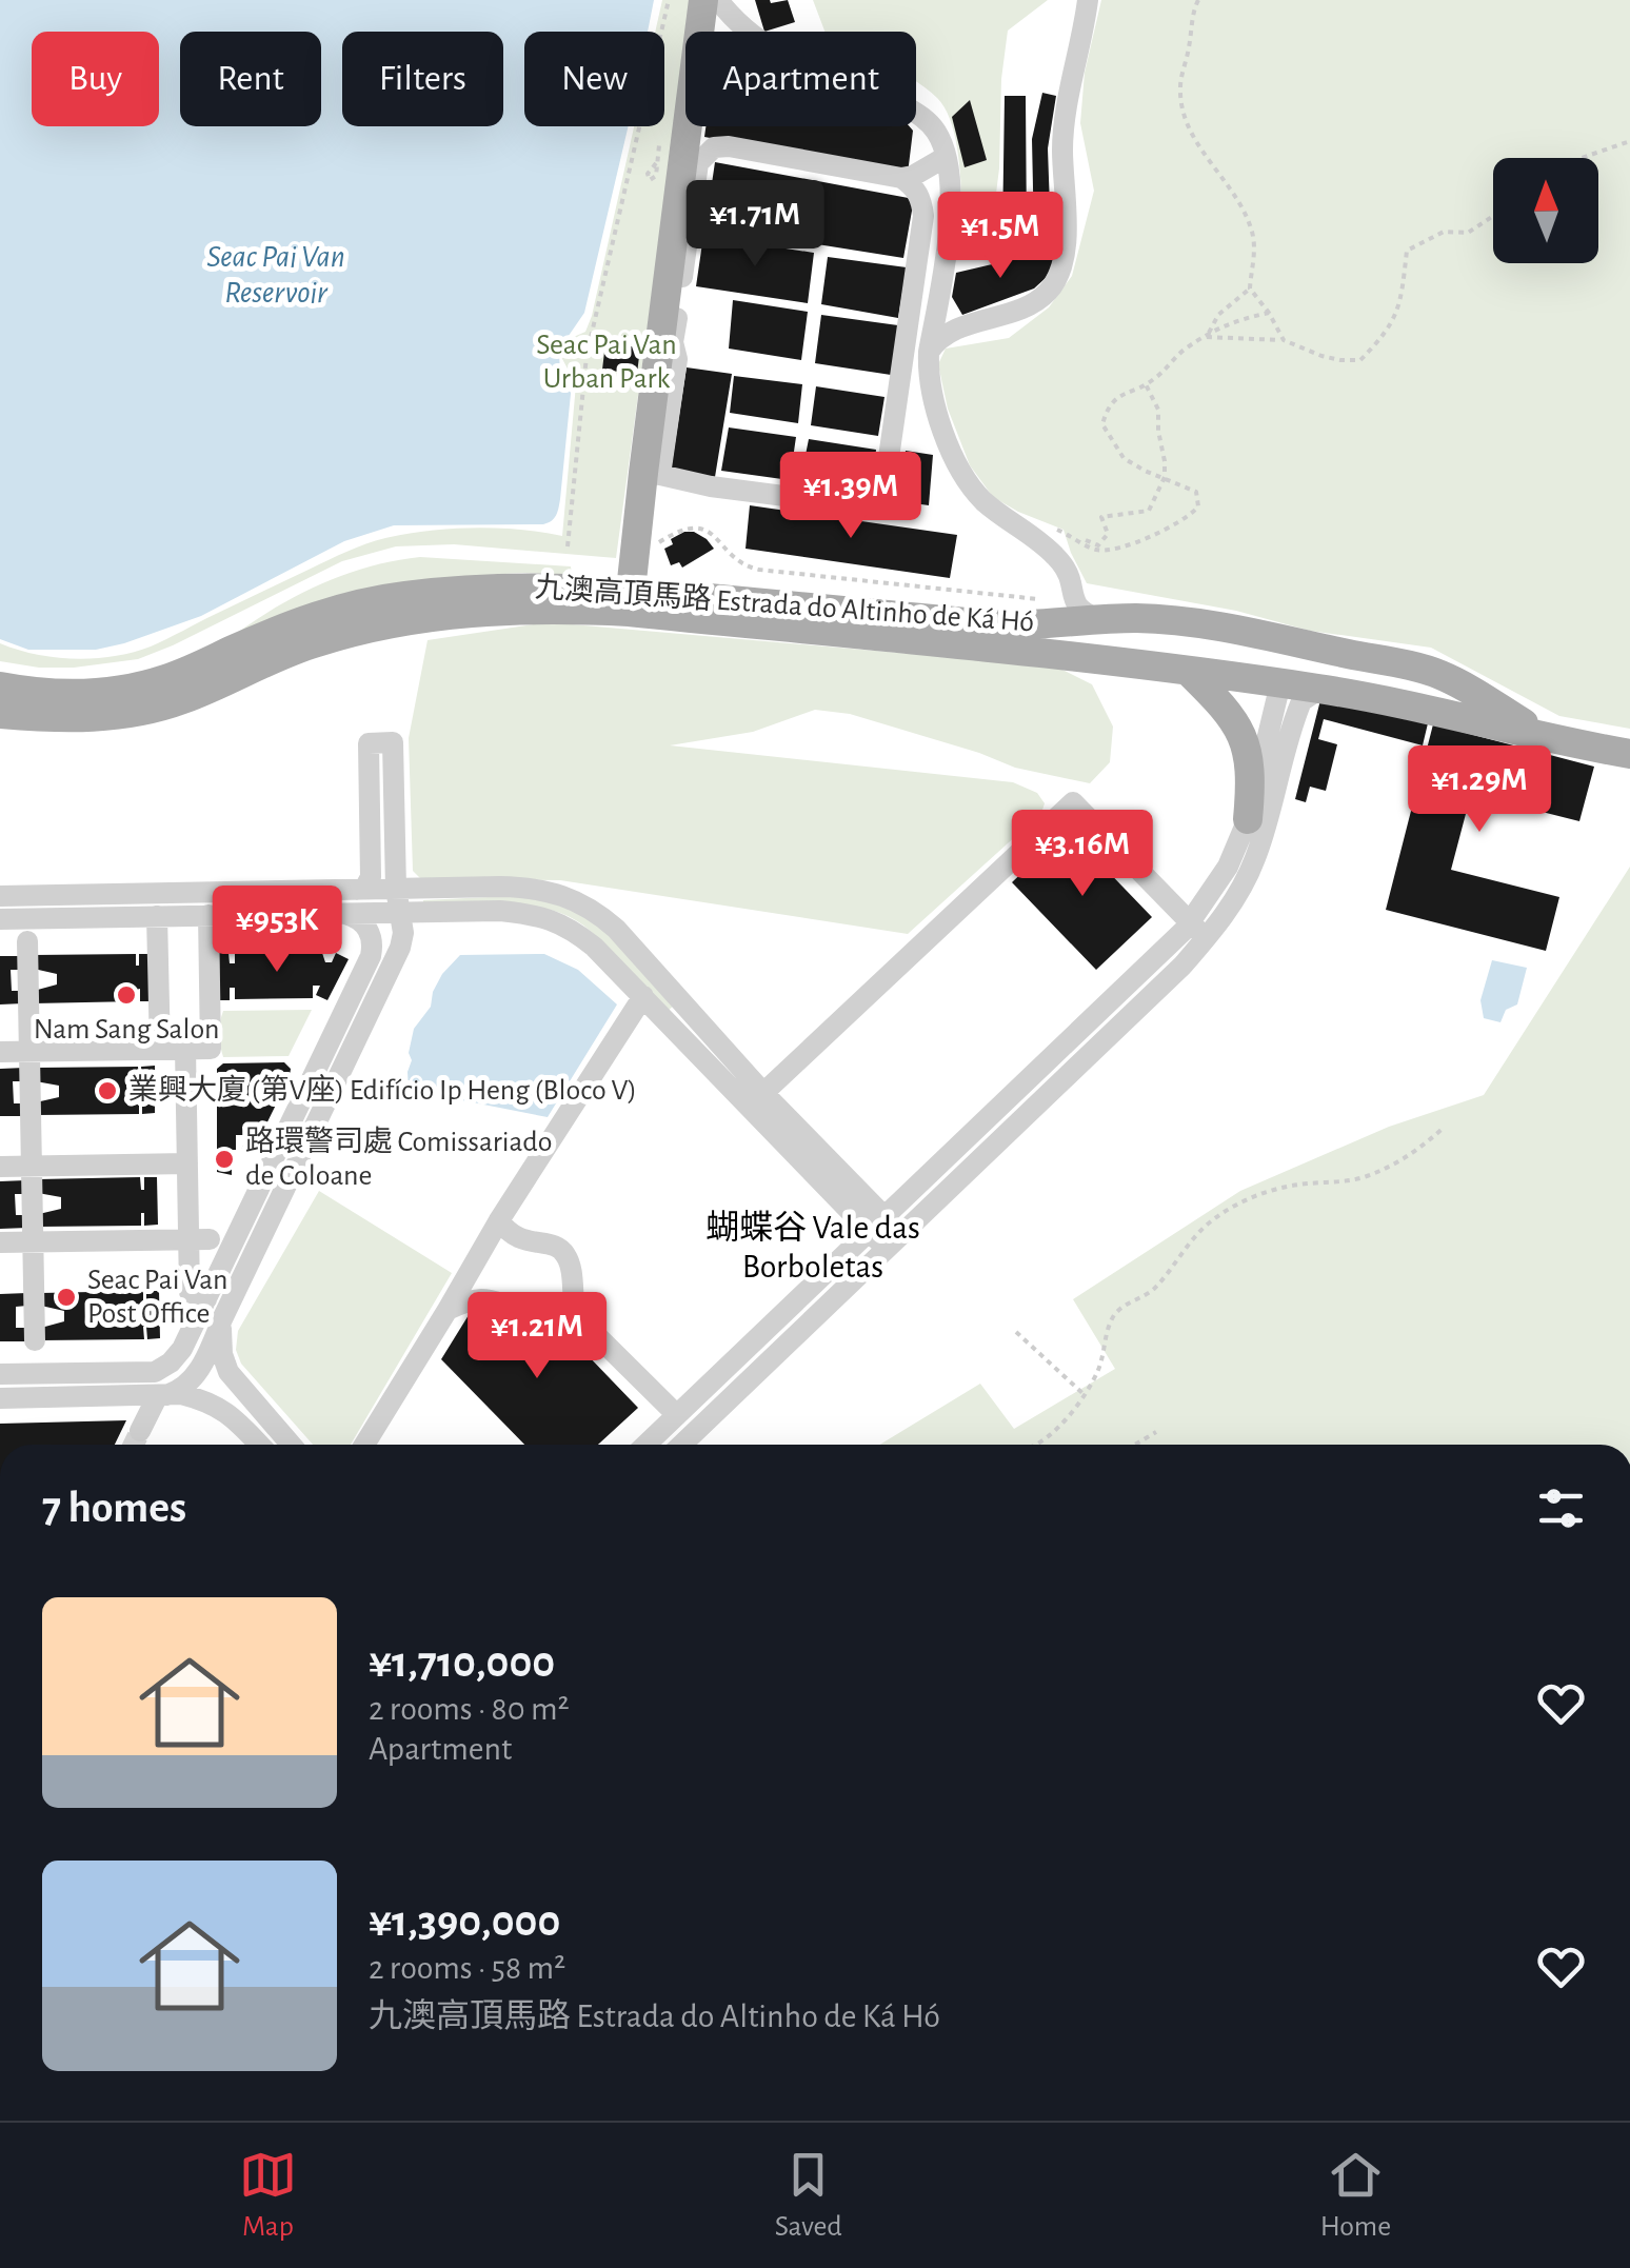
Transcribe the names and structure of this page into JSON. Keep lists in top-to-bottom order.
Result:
{
  "streets": {
    "main road": ["九澳高頂馬路 Estrada do Altinho de Ká Hó"]
  },
  "districts": ["蝴蝶谷 Vale das Borboletas"],
  "water": ["Seac Pai Van Reservoir"],
  "parks": ["Seac Pai Van Urban Park"],
  "places": [
    "Nam Sang Salon",
    "業興大廈 (第V座) Edifício Ip Heng (Bloco V)",
    "路環警司處 Comissariado de Coloane",
    "Seac Pai Van Post Office"
  ],
  "north": "top",
  "page": {
    "chip": [
      "Buy",
      "Rent",
      "Filters",
      "New",
      "Apartment"
    ],
    "price": [
      "¥1.71M",
      "¥1.5M",
      "¥1.39M",
      "¥1.29M",
      "¥3.16M",
      "¥953K",
      "¥1.21M"
    ],
    "heading": "7 homes",
    "list": [
      {
        "name": "¥1,710,000",
        "note": "2 rooms · 80 m² · Apartment"
      },
      {
        "name": "¥1,390,000",
        "note": "2 rooms · 58 m² · 九澳高頂馬路 Estrada do Altinho de Ká Hó"
      }
    ],
    "tabs": ["Map", "Saved", "Home"]
  }
}
